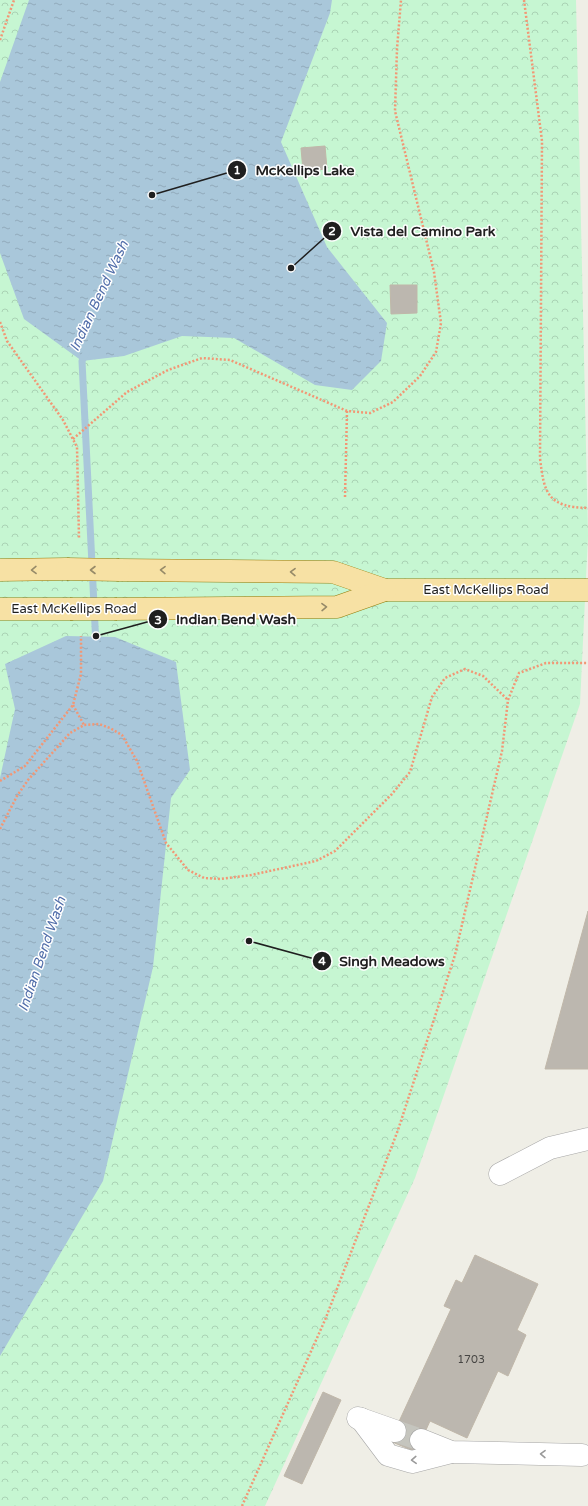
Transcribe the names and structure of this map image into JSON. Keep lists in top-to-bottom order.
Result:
{
  "streets": {
    "main road": ["East McKellips Road"]
  },
  "water": ["Indian Bend Wash"],
  "places": [
    "McKellips Lake",
    "Vista del Camino Park",
    "Indian Bend Wash",
    "Singh Meadows"
  ],
  "house_numbers": ["1703"]
}
